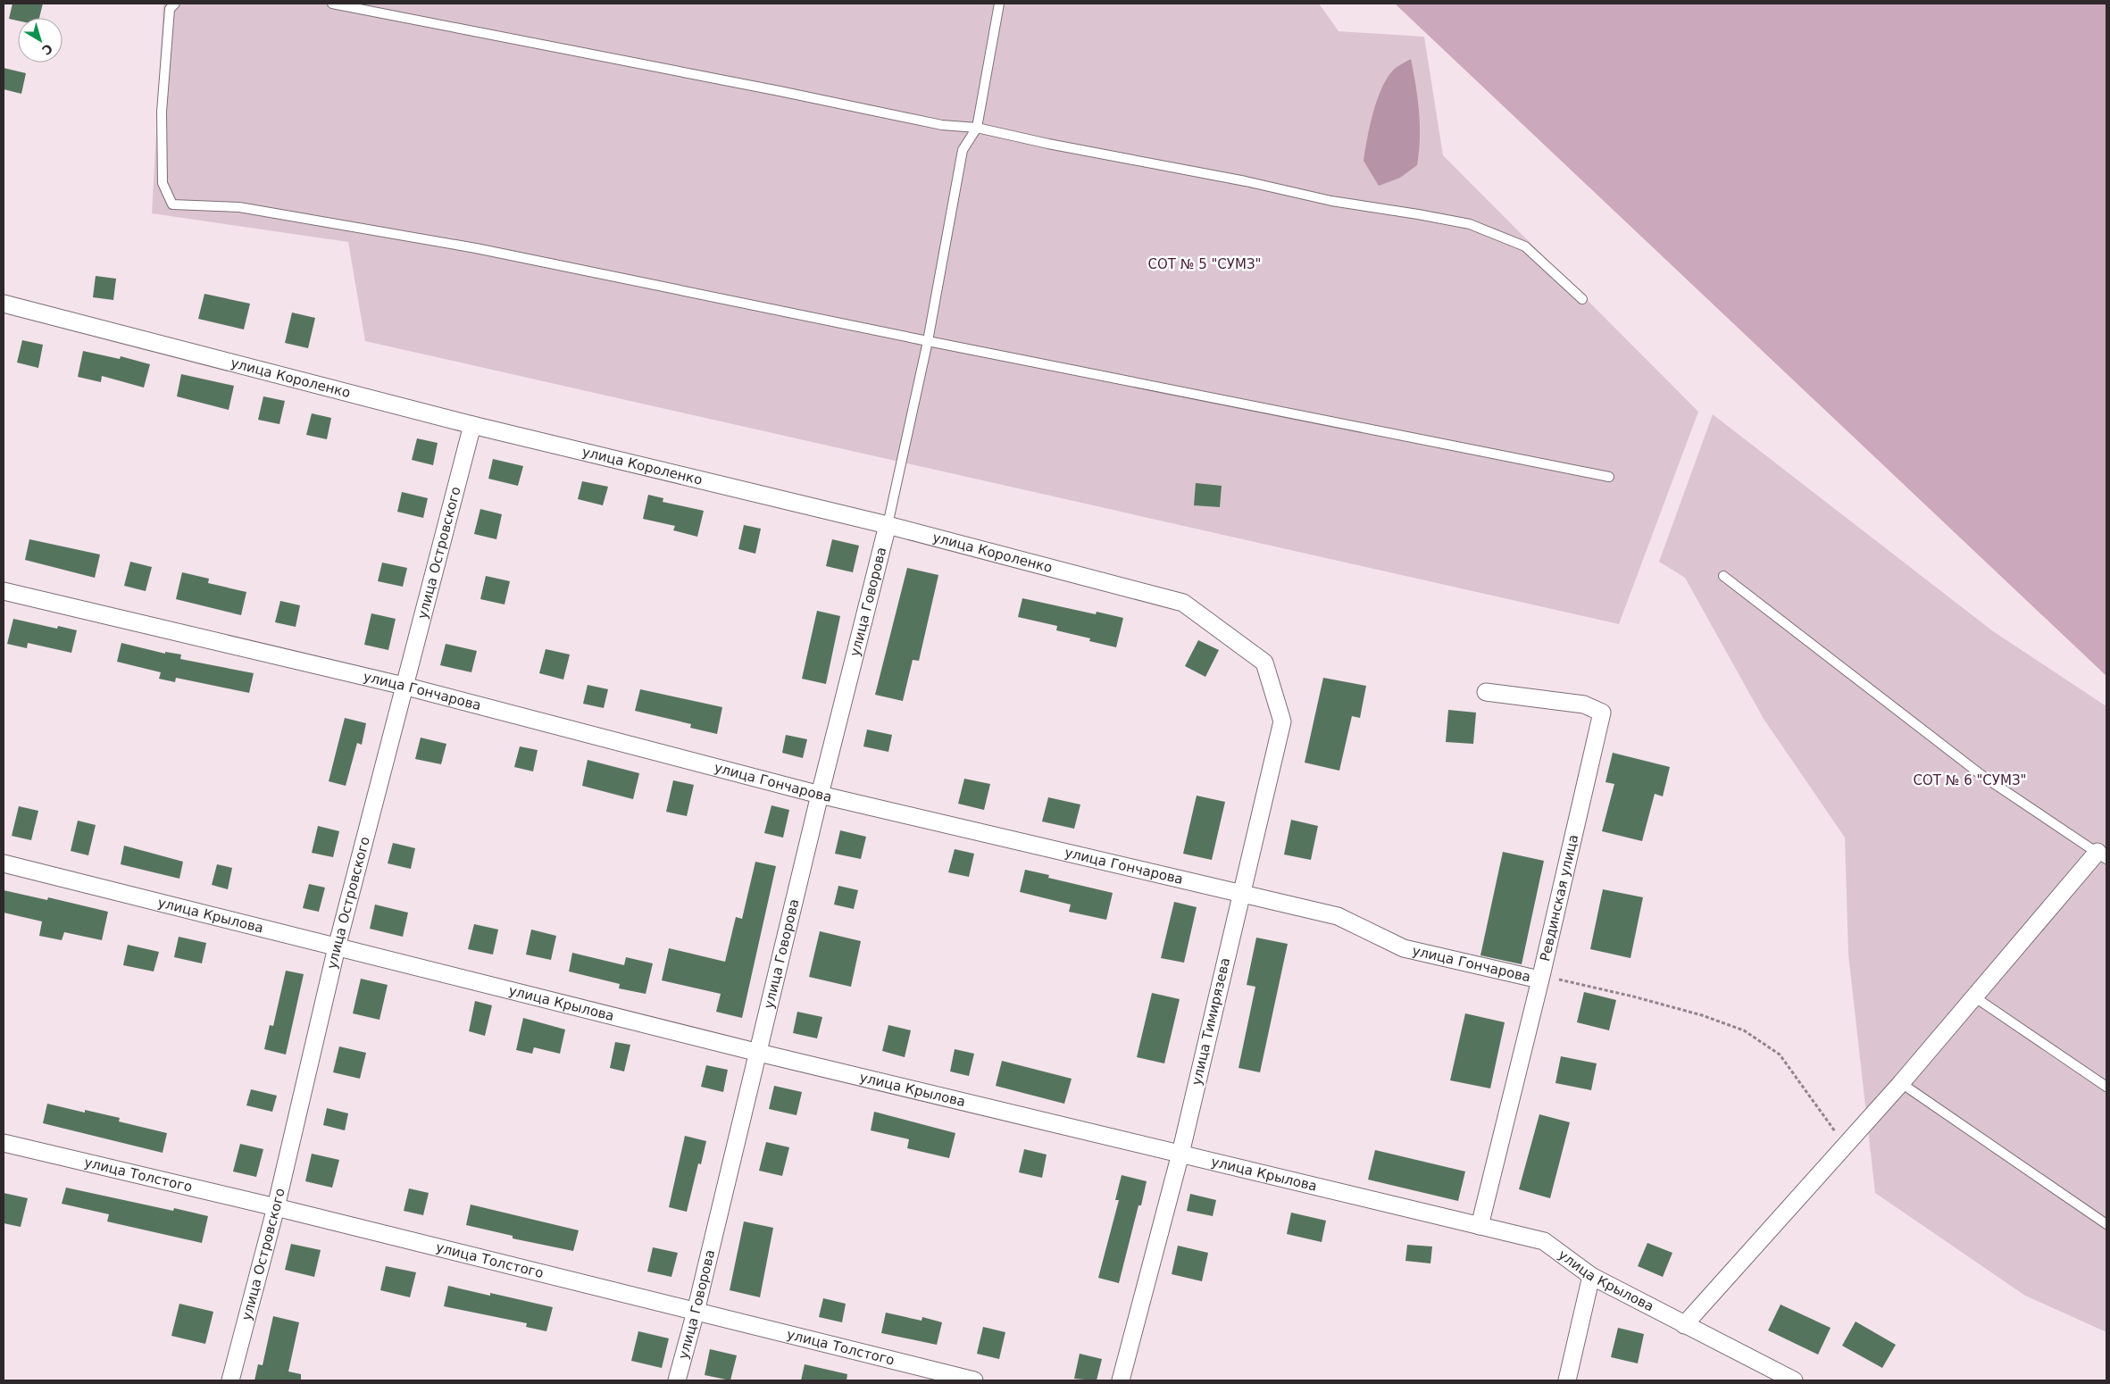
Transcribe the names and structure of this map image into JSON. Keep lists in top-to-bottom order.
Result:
{
  "streets": {
    "street": [
      "улица Короленко",
      "улица Островского",
      "улица Говорова",
      "улица Гончарова",
      "Ревдинская улица",
      "улица Крылова",
      "улица Тимирязева",
      "улица Толстого"
    ]
  },
  "crossings": [
    ["улица Короленко", "улица Островского"],
    ["улица Короленко", "улица Говорова"],
    ["улица Короленко", "улица Тимирязева"],
    ["улица Островского", "улица Гончарова"],
    ["улица Островского", "улица Крылова"],
    ["улица Островского", "улица Толстого"],
    ["улица Говорова", "улица Гончарова"],
    ["улица Говорова", "улица Крылова"],
    ["улица Говорова", "улица Толстого"],
    ["улица Гончарова", "Ревдинская улица"],
    ["улица Гончарова", "улица Тимирязева"],
    ["Ревдинская улица", "улица Крылова"],
    ["улица Крылова", "улица Тимирязева"]
  ],
  "parks": ["СОТ № 5 \"СУМЗ\"", "СОТ № 6 \"СУМЗ\""],
  "north": "bottom right"
}
